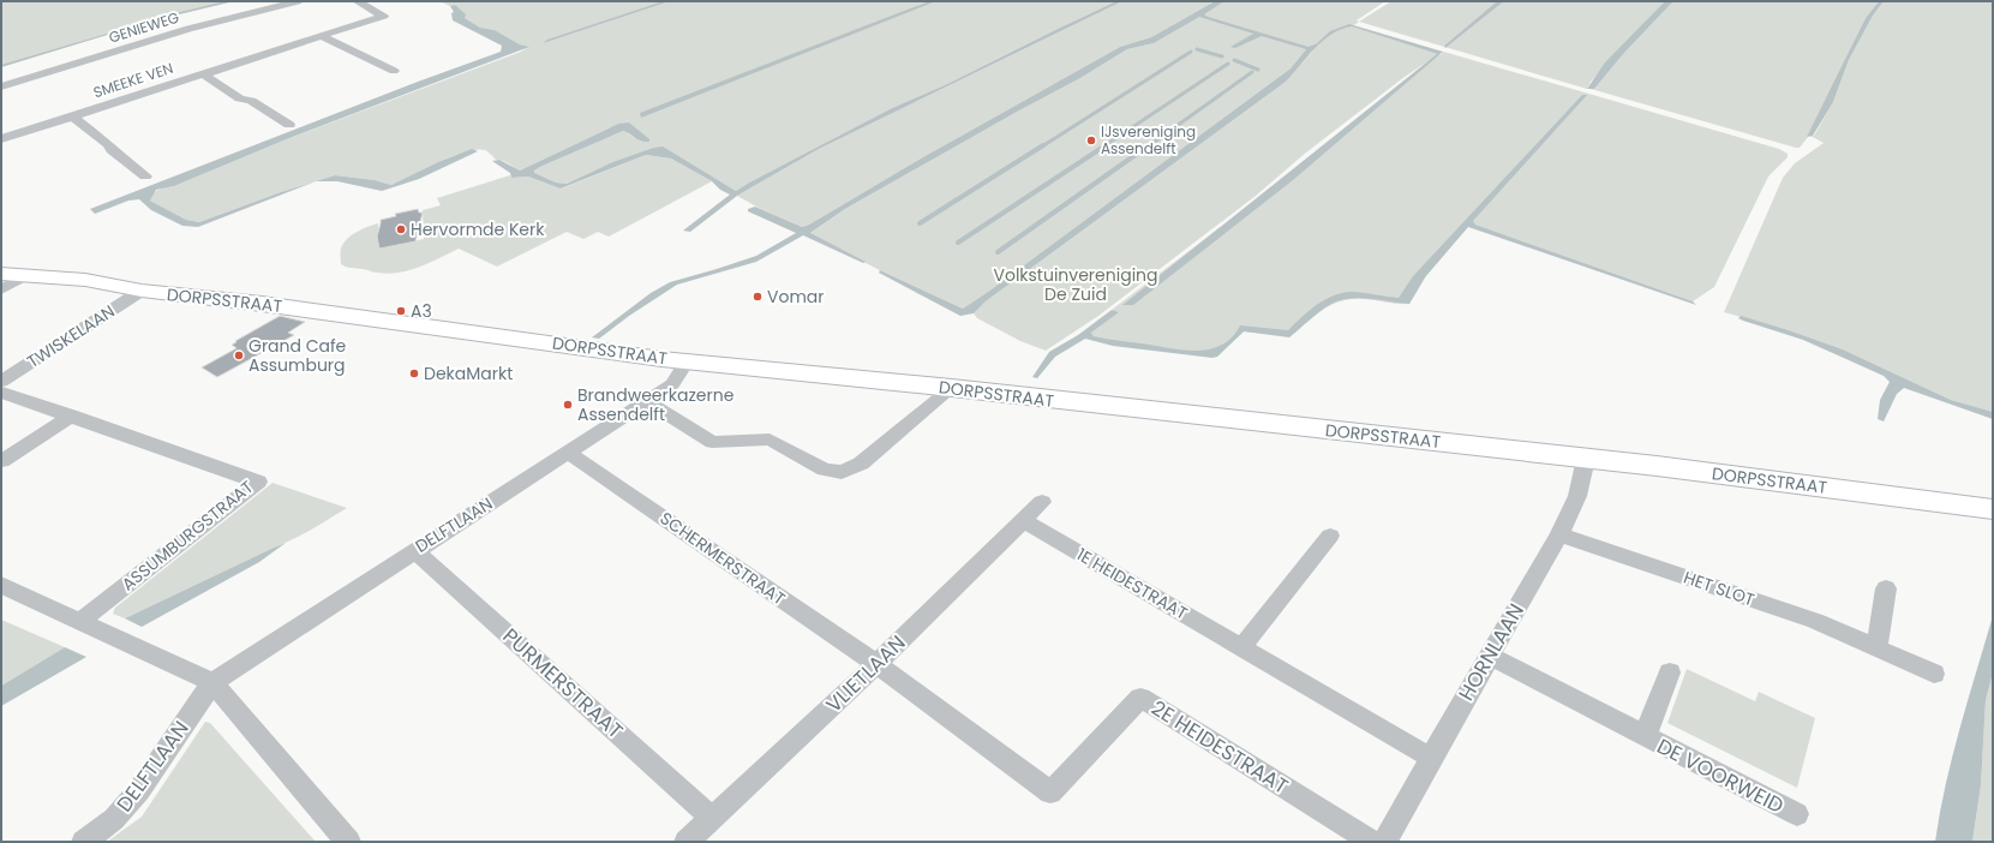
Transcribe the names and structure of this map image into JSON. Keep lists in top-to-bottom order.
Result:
{
  "streets": {
    "street": [
      "GENIEWEG",
      "SMEEKE VEN",
      "DORPSSTRAAT",
      "TWISKELAAN",
      "DELFTLAAN",
      "ASSUMBURGSTRAAT",
      "SCHERMERSTRAAT",
      "1E HEIDESTRAAT",
      "HET SLOT",
      "HORNLAAN",
      "VLIETLAAN",
      "PURMERSTRAAT",
      "2E HEIDESTRAAT",
      "DE VOORWEID"
    ]
  },
  "crossings": [
    ["DORPSSTRAAT", "TWISKELAAN"],
    ["DORPSSTRAAT", "DELFTLAAN"],
    ["DORPSSTRAAT", "HORNLAAN"],
    ["DELFTLAAN", "SCHERMERSTRAAT"],
    ["DELFTLAAN", "PURMERSTRAAT"],
    ["SCHERMERSTRAAT", "VLIETLAAN"],
    ["SCHERMERSTRAAT", "2E HEIDESTRAAT"],
    ["1E HEIDESTRAAT", "HORNLAAN"],
    ["1E HEIDESTRAAT", "VLIETLAAN"],
    ["HET SLOT", "HORNLAAN"],
    ["HORNLAAN", "DE VOORWEID"],
    ["VLIETLAAN", "PURMERSTRAAT"],
    ["VLIETLAAN", "2E HEIDESTRAAT"]
  ],
  "parks": ["Volkstuinvereniging De Zuid"],
  "places": [
    "IJsvereniging Assendelft",
    "Hervormde Kerk",
    "Vomar",
    "A3",
    "Grand Cafe Assumburg",
    "DekaMarkt",
    "Brandweerkazerne Assendelft"
  ]
}
